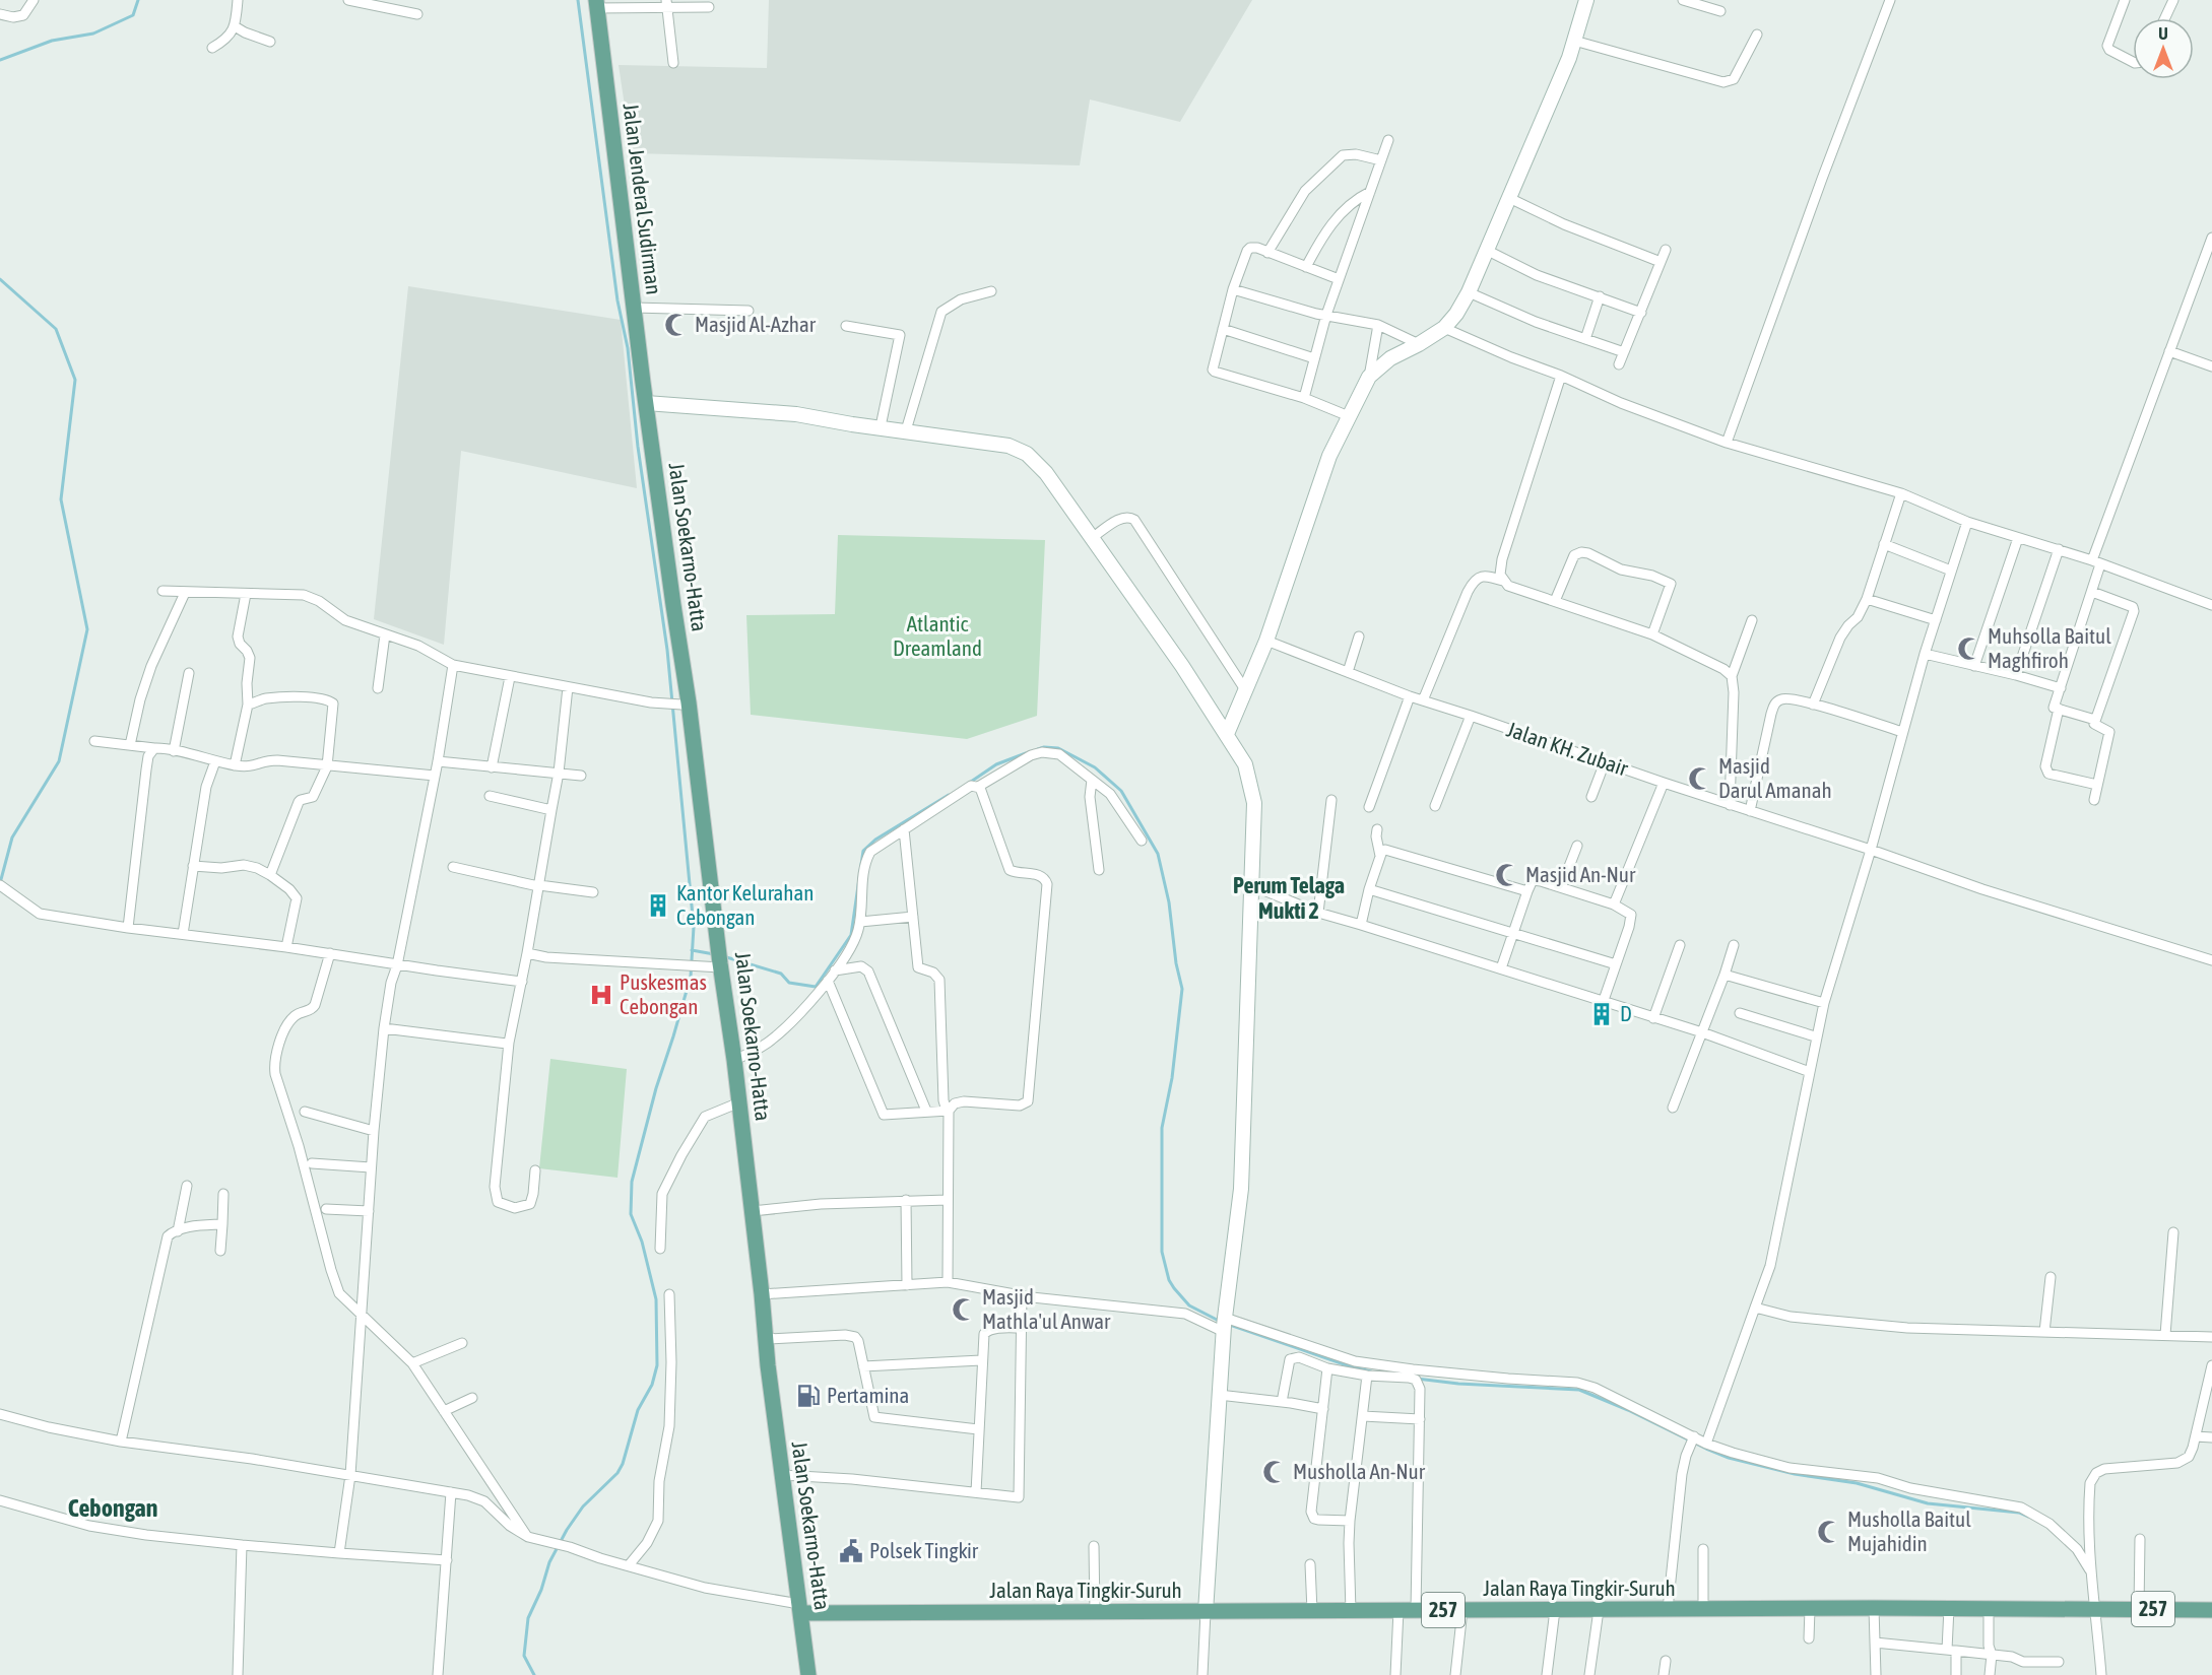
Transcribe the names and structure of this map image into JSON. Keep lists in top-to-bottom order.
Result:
{
  "streets": {
    "main road": [
      "Jalan Jenderal Sudirman",
      "Jalan Soekarno-Hatta",
      "Jalan Raya Tingkir-Suruh",
      "257"
    ],
    "street": ["Jalan KH. Zubair"]
  },
  "crossings": [
    ["Jalan Jenderal Sudirman", "Jalan Soekarno-Hatta"],
    ["Jalan Soekarno-Hatta", "Jalan Raya Tingkir-Suruh"]
  ],
  "districts": ["Perum Telaga Mukti 2", "Cebongan"],
  "parks": ["Atlantic Dreamland"],
  "places": {
    "mosque": [
      "Masjid Al-Azhar",
      "Muhsolla Baitul Maghfiroh",
      "Masjid Darul Amanah",
      "Masjid An-Nur",
      "Masjid Mathla'ul Anwar",
      "Musholla An-Nur",
      "Musholla Baitul Mujahidin"
    ],
    "building": ["Kantor Kelurahan Cebongan", "D"],
    "hospital": ["Puskesmas Cebongan"],
    "fuel station": ["Pertamina"],
    "public building": ["Polsek Tingkir"]
  },
  "north": "top"
}
